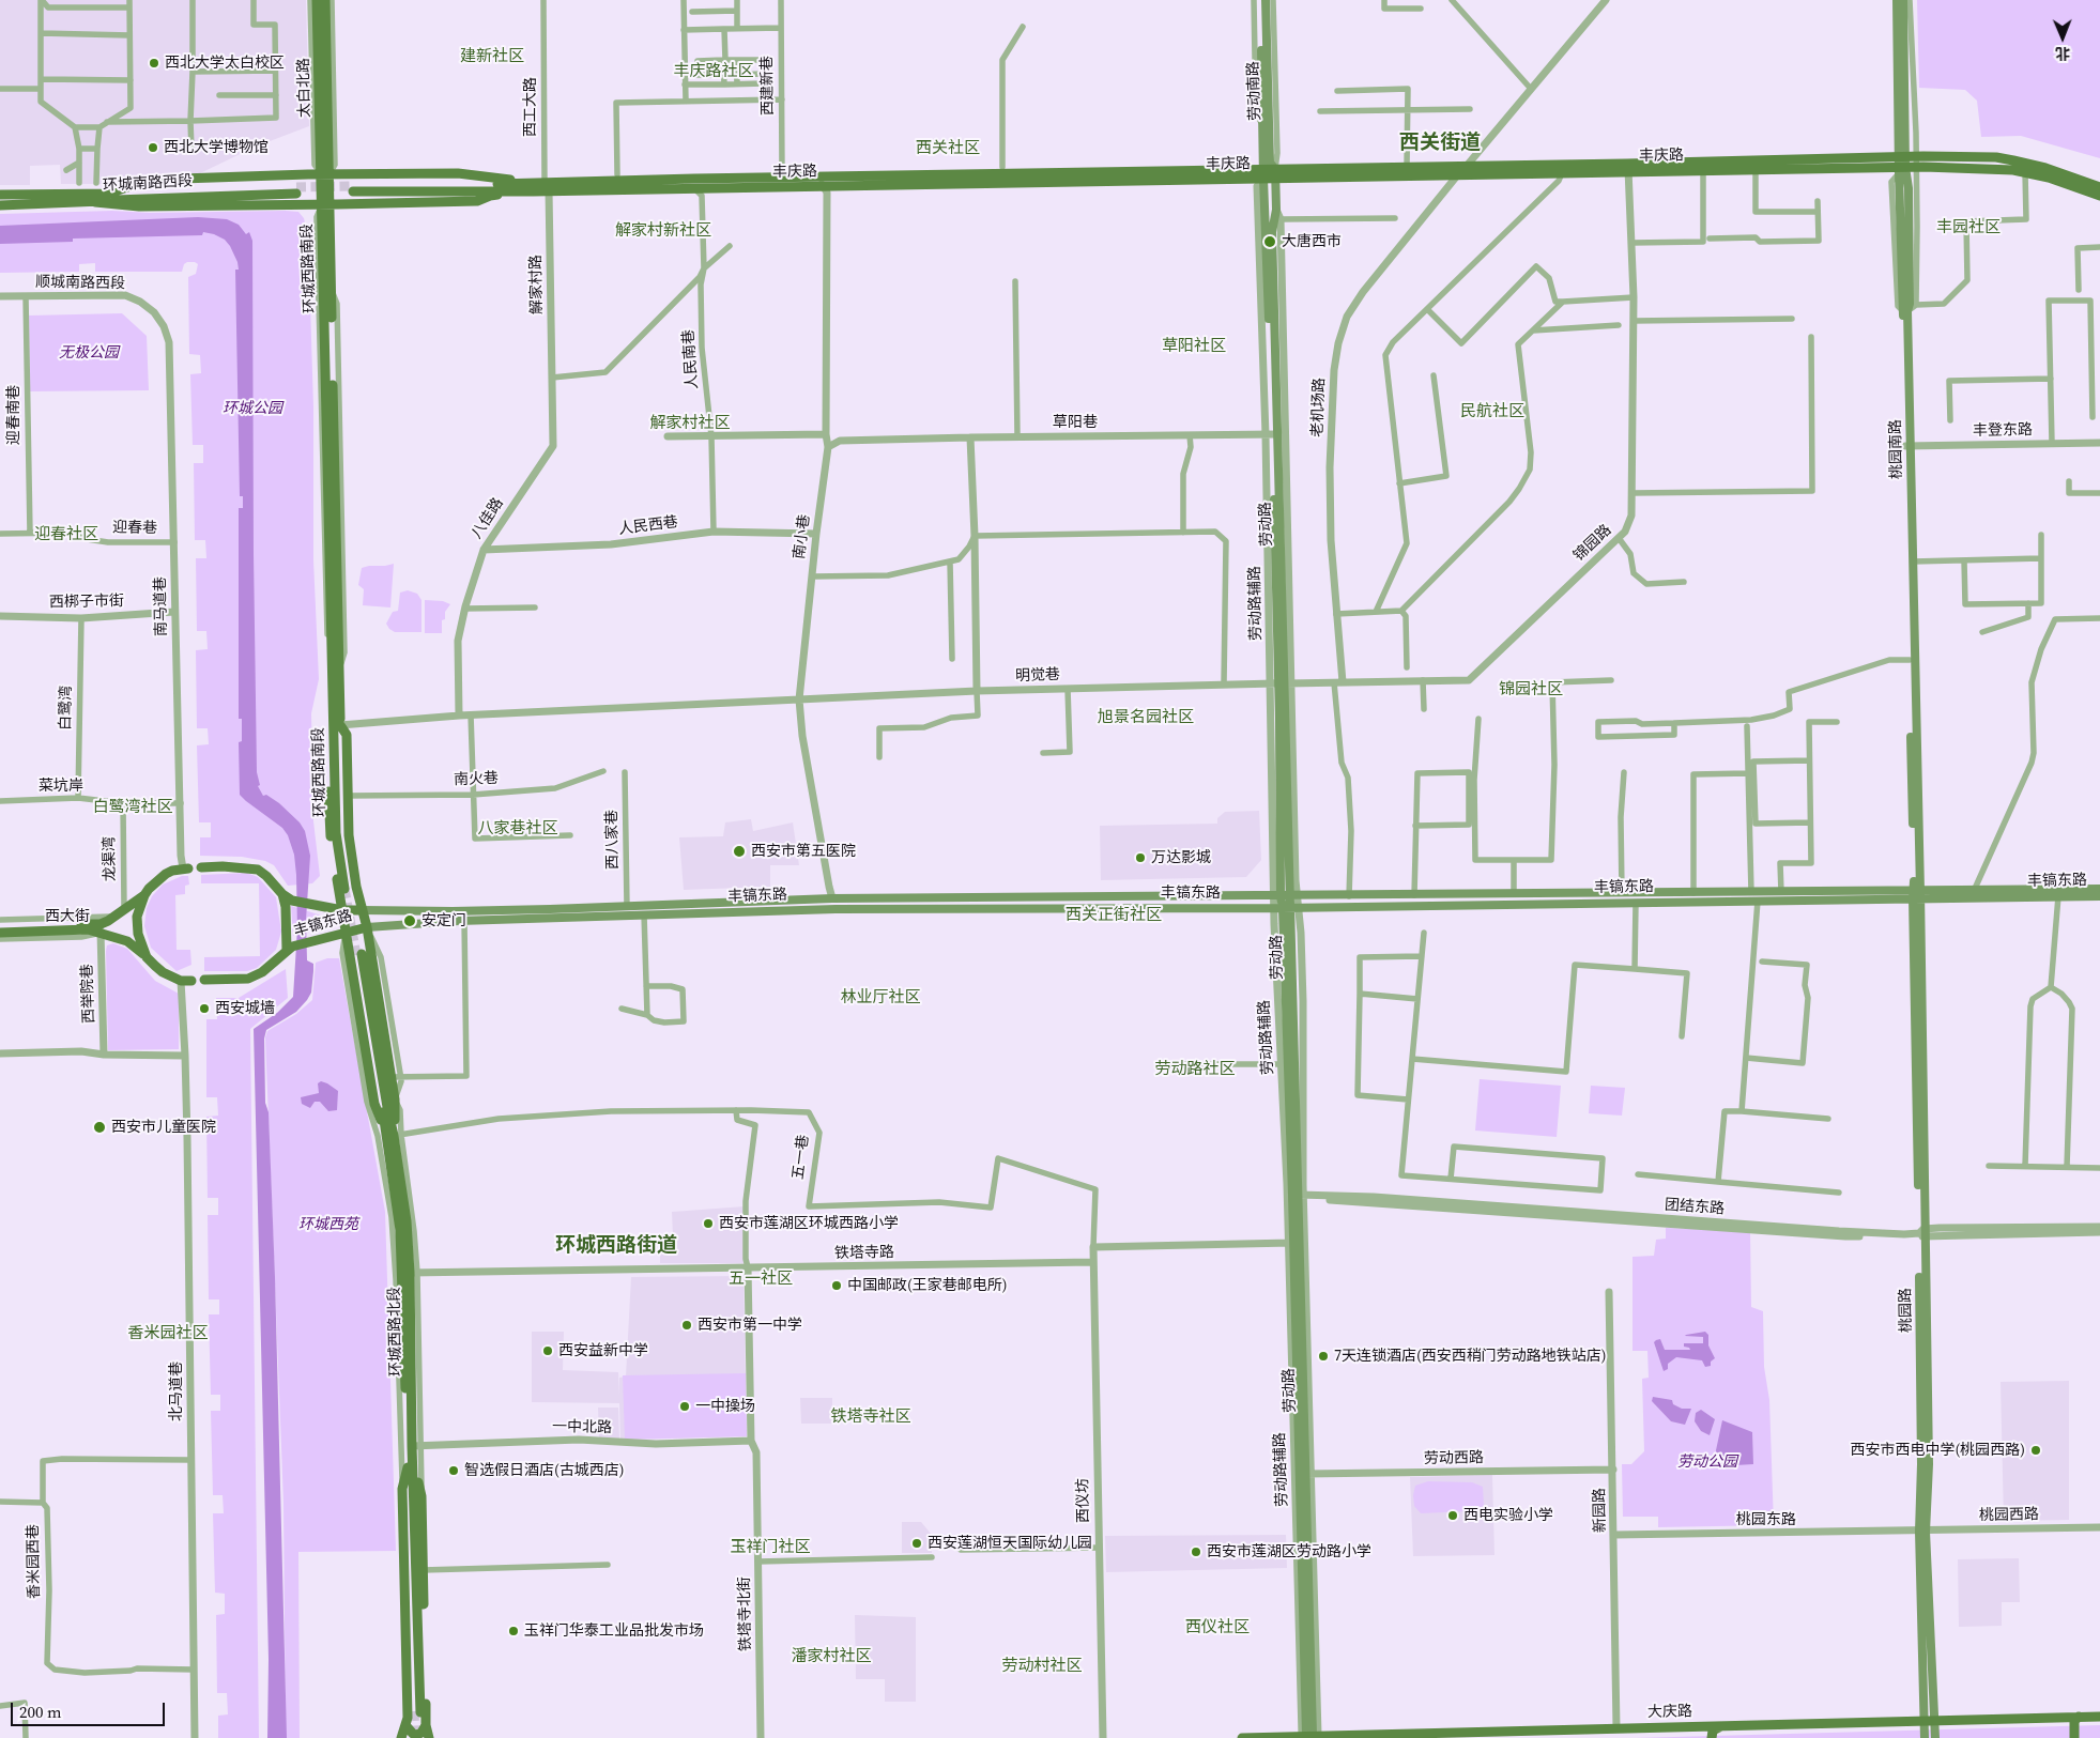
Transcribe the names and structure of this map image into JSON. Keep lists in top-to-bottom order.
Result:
{
  "streets": {
    "main road": [
      "太白北路",
      "劳动南路",
      "丰庆路",
      "环城南路西段",
      "环城西路南段",
      "桃园南路",
      "劳动路",
      "丰镐东路",
      "西大街",
      "桃园路",
      "环城西路北段",
      "大庆路"
    ],
    "street": [
      "西建新巷",
      "西工大路",
      "顺城南路西段",
      "解家村路",
      "人民南巷",
      "老机场路",
      "迎春南巷",
      "草阳巷",
      "丰登东路",
      "八佳路",
      "人民西巷",
      "迎春巷",
      "南小巷",
      "锦园路",
      "西梆子市街",
      "劳动路辅路",
      "南马道巷",
      "明觉巷",
      "白鹭湾",
      "南火巷",
      "菜坑岸",
      "西八家巷",
      "龙渠湾",
      "西举院巷",
      "五一巷",
      "团结东路",
      "铁塔寺路",
      "北马道巷",
      "一中北路",
      "劳动西路",
      "西仪坊",
      "新园路",
      "桃园西路",
      "桃园东路",
      "香米园西巷",
      "铁塔寺北街"
    ]
  },
  "crossings": [
    ["太白北路", "环城西路南段"],
    ["劳动南路", "丰庆路"],
    ["劳动南路", "劳动路"],
    ["西工大路", "丰庆路"],
    ["西工大路", "解家村路"],
    ["丰庆路", "解家村路"],
    ["丰庆路", "人民南巷"],
    ["丰庆路", "老机场路"],
    ["丰庆路", "桃园南路"],
    ["丰庆路", "劳动路"],
    ["丰庆路", "南小巷"],
    ["丰庆路", "锦园路"],
    ["顺城南路西段", "迎春南巷"],
    ["顺城南路西段", "南马道巷"],
    ["解家村路", "八佳路"],
    ["人民南巷", "人民西巷"],
    ["老机场路", "锦园路"],
    ["迎春南巷", "迎春巷"],
    ["草阳巷", "劳动路"],
    ["草阳巷", "南小巷"],
    ["草阳巷", "劳动路辅路"],
    ["丰登东路", "桃园南路"],
    ["桃园南路", "丰镐东路"],
    ["桃园南路", "桃园路"],
    ["八佳路", "人民西巷"],
    ["劳动路", "锦园路"],
    ["劳动路", "劳动路辅路"],
    ["劳动路", "明觉巷"],
    ["劳动路", "丰镐东路"],
    ["劳动路", "团结东路"],
    ["劳动路", "劳动西路"],
    ["劳动路", "大庆路"],
    ["人民西巷", "南小巷"],
    ["迎春巷", "南马道巷"],
    ["南小巷", "明觉巷"],
    ["南小巷", "丰镐东路"],
    ["锦园路", "劳动路辅路"],
    ["锦园路", "明觉巷"],
    ["西梆子市街", "南马道巷"],
    ["西梆子市街", "白鹭湾"],
    ["劳动路辅路", "明觉巷"],
    ["劳动路辅路", "丰镐东路"],
    ["劳动路辅路", "团结东路"],
    ["南马道巷", "西大街"],
    ["白鹭湾", "菜坑岸"],
    ["菜坑岸", "龙渠湾"],
    ["西八家巷", "丰镐东路"],
    ["龙渠湾", "西大街"],
    ["丰镐东路", "桃园路"],
    ["西大街", "西举院巷"],
    ["五一巷", "环城西路北段"],
    ["团结东路", "桃园路"],
    ["铁塔寺路", "环城西路北段"],
    ["铁塔寺路", "西仪坊"],
    ["铁塔寺路", "铁塔寺北街"],
    ["桃园路", "桃园西路"],
    ["桃园路", "桃园东路"],
    ["桃园路", "大庆路"],
    ["环城西路北段", "一中北路"],
    ["北马道巷", "香米园西巷"],
    ["一中北路", "铁塔寺北街"],
    ["劳动西路", "新园路"],
    ["新园路", "桃园东路"],
    ["新园路", "大庆路"],
    ["桃园西路", "桃园东路"]
  ],
  "districts": [
    "建新社区",
    "丰庆路社区",
    "西关街道",
    "西关社区",
    "丰园社区",
    "解家村新社区",
    "草阳社区",
    "民航社区",
    "解家村社区",
    "迎春社区",
    "锦园社区",
    "旭景名园社区",
    "白鹭湾社区",
    "八家巷社区",
    "西关正街社区",
    "林业厅社区",
    "劳动路社区",
    "环城西路街道",
    "五一社区",
    "香米园社区",
    "铁塔寺社区",
    "玉祥门社区",
    "西仪社区",
    "潘家村社区",
    "劳动村社区"
  ],
  "parks": [
    "无极公园",
    "环城公园",
    "环城西苑",
    "劳动公园"
  ],
  "places": [
    "西北大学太白校区",
    "西北大学博物馆",
    "大唐西市",
    "西安市第五医院",
    "万达影城",
    "安定门",
    "西安城墙",
    "西安市儿童医院",
    "西安市莲湖区环城西路小学",
    "中国邮政(王家巷邮电所)",
    "西安市第一中学",
    "西安益新中学",
    "7天连锁酒店(西安西稍门劳动路地铁站店)",
    "一中操场",
    "西安市西电中学(桃园西路)",
    "智选假日酒店(古城西店)",
    "西电实验小学",
    "西安莲湖恒天国际幼儿园",
    "西安市莲湖区劳动路小学",
    "玉祥门华泰工业品批发市场"
  ],
  "scale_bar": "200 m",
  "north": "bottom"
}
